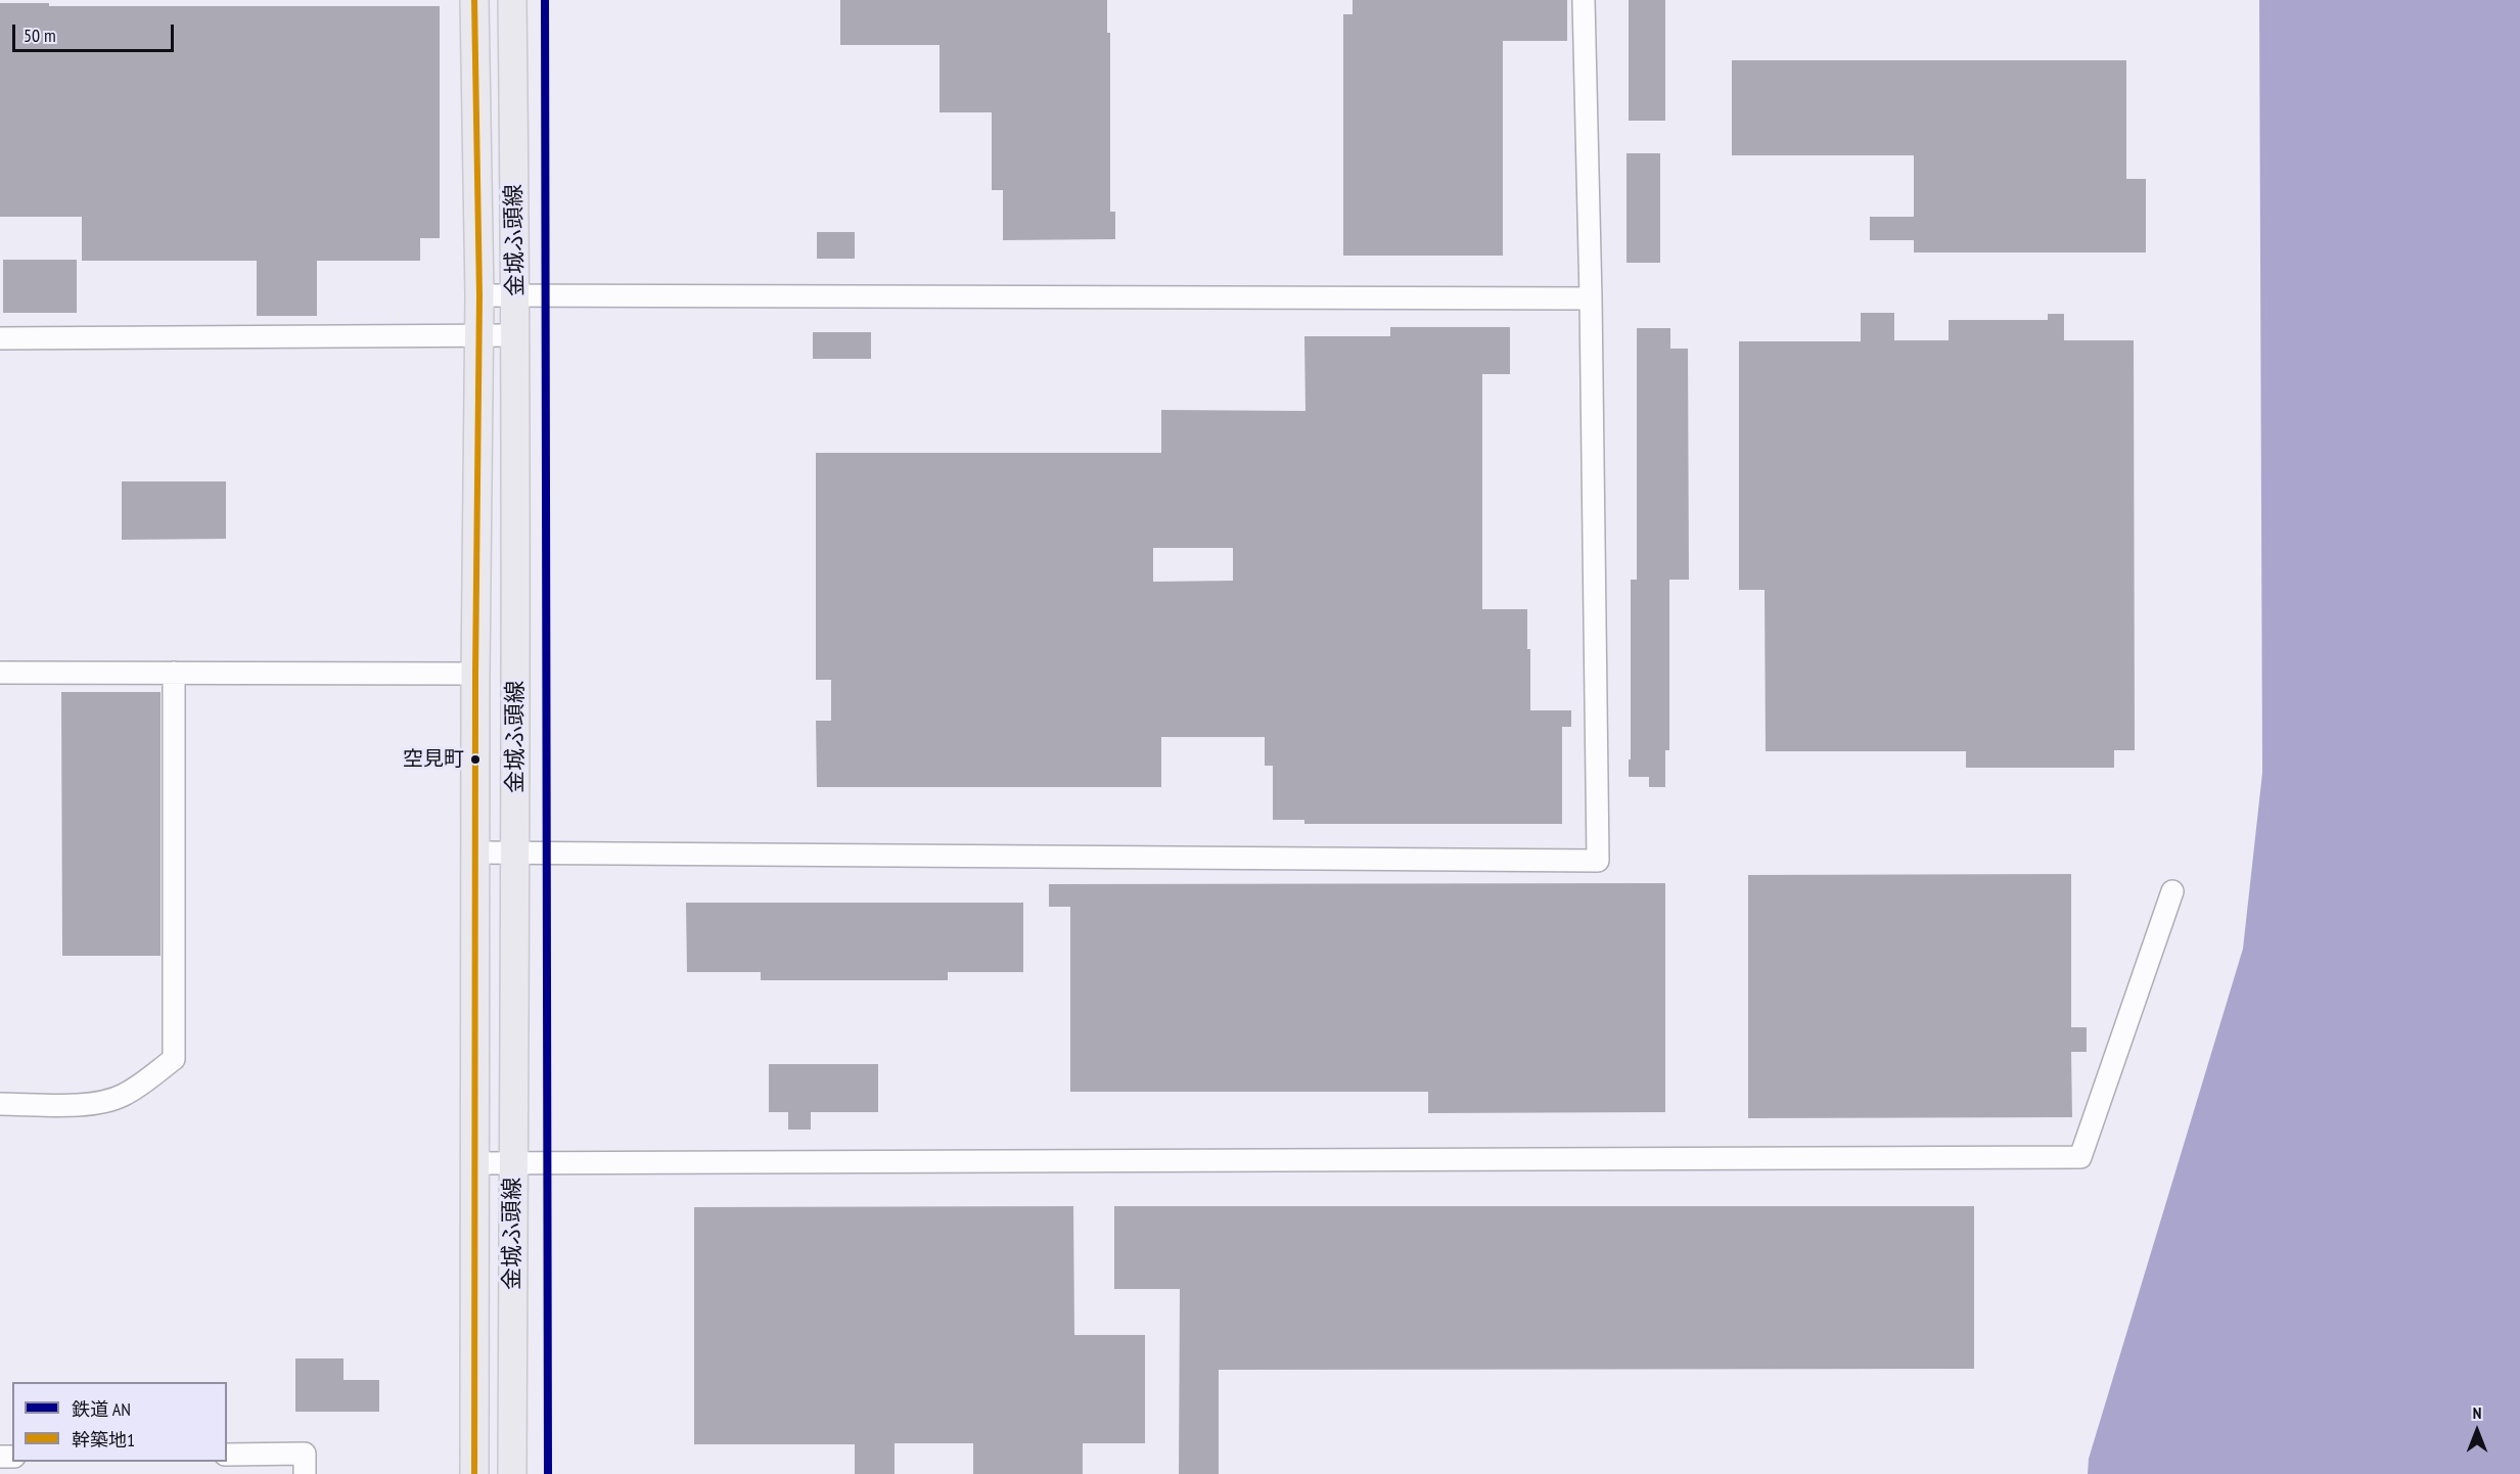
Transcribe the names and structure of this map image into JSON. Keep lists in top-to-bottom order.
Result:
{
  "streets": {
    "main road": ["金城ふ頭線"]
  },
  "places": ["空見町"],
  "lines": ["rail line AN", "transit line 幹築地1"],
  "legend": ["鉄道 AN", "幹築地1"],
  "scale_bar": "50 m",
  "north": "top"
}
